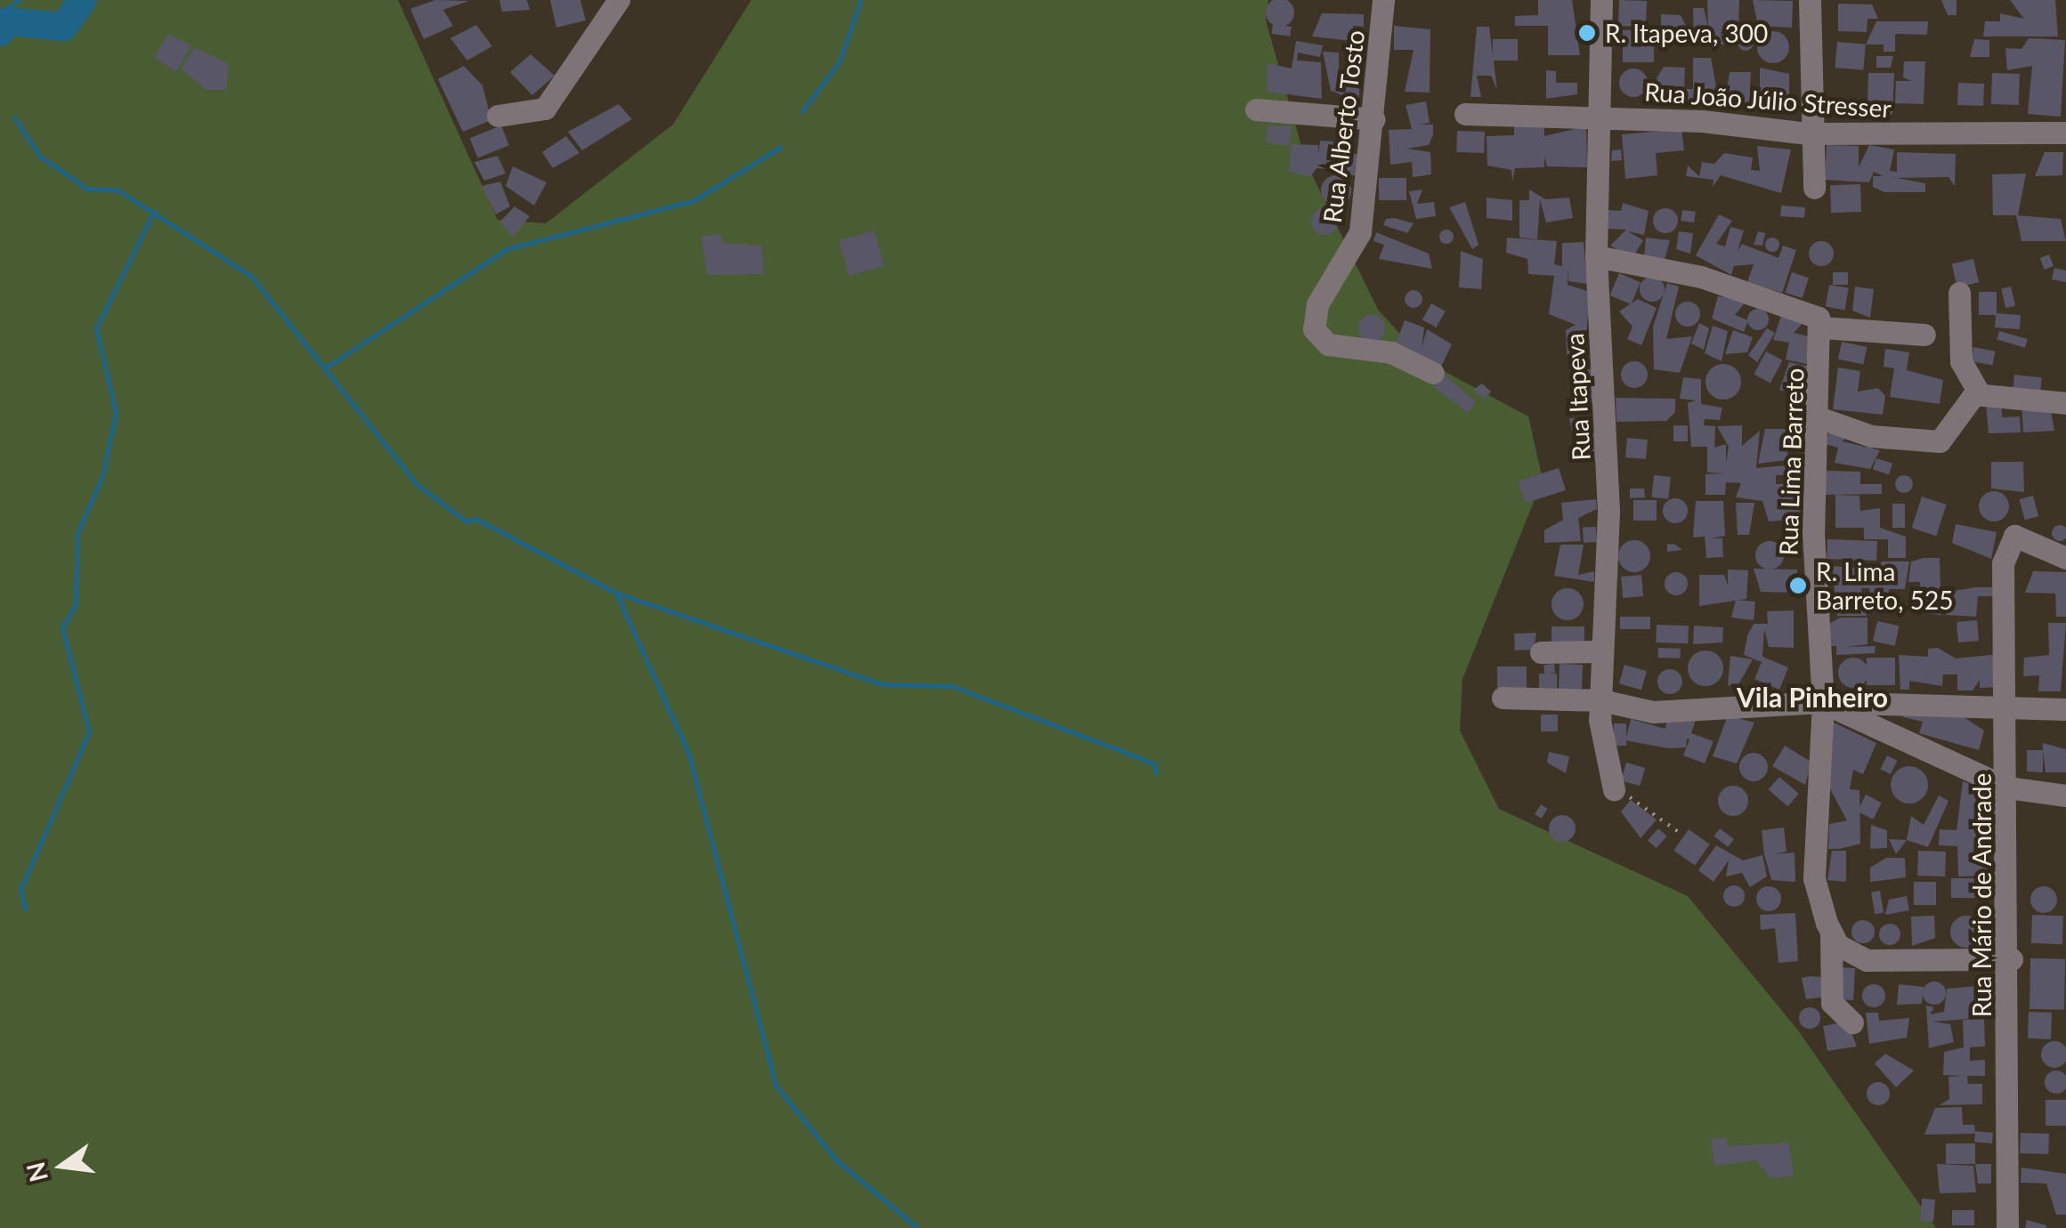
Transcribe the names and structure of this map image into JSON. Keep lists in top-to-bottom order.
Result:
{
  "streets": {
    "street": [
      "Rua João Júlio Stresser",
      "Rua Alberto Tosto",
      "Rua Itapeva",
      "Rua Lima Barreto",
      "Rua Mário de Andrade"
    ]
  },
  "crossings": [
    ["Rua João Júlio Stresser", "Rua Itapeva"]
  ],
  "districts": ["Vila Pinheiro"],
  "places": ["R. Itapeva, 300", "R. Lima Barreto, 525"],
  "north": "left"
}
